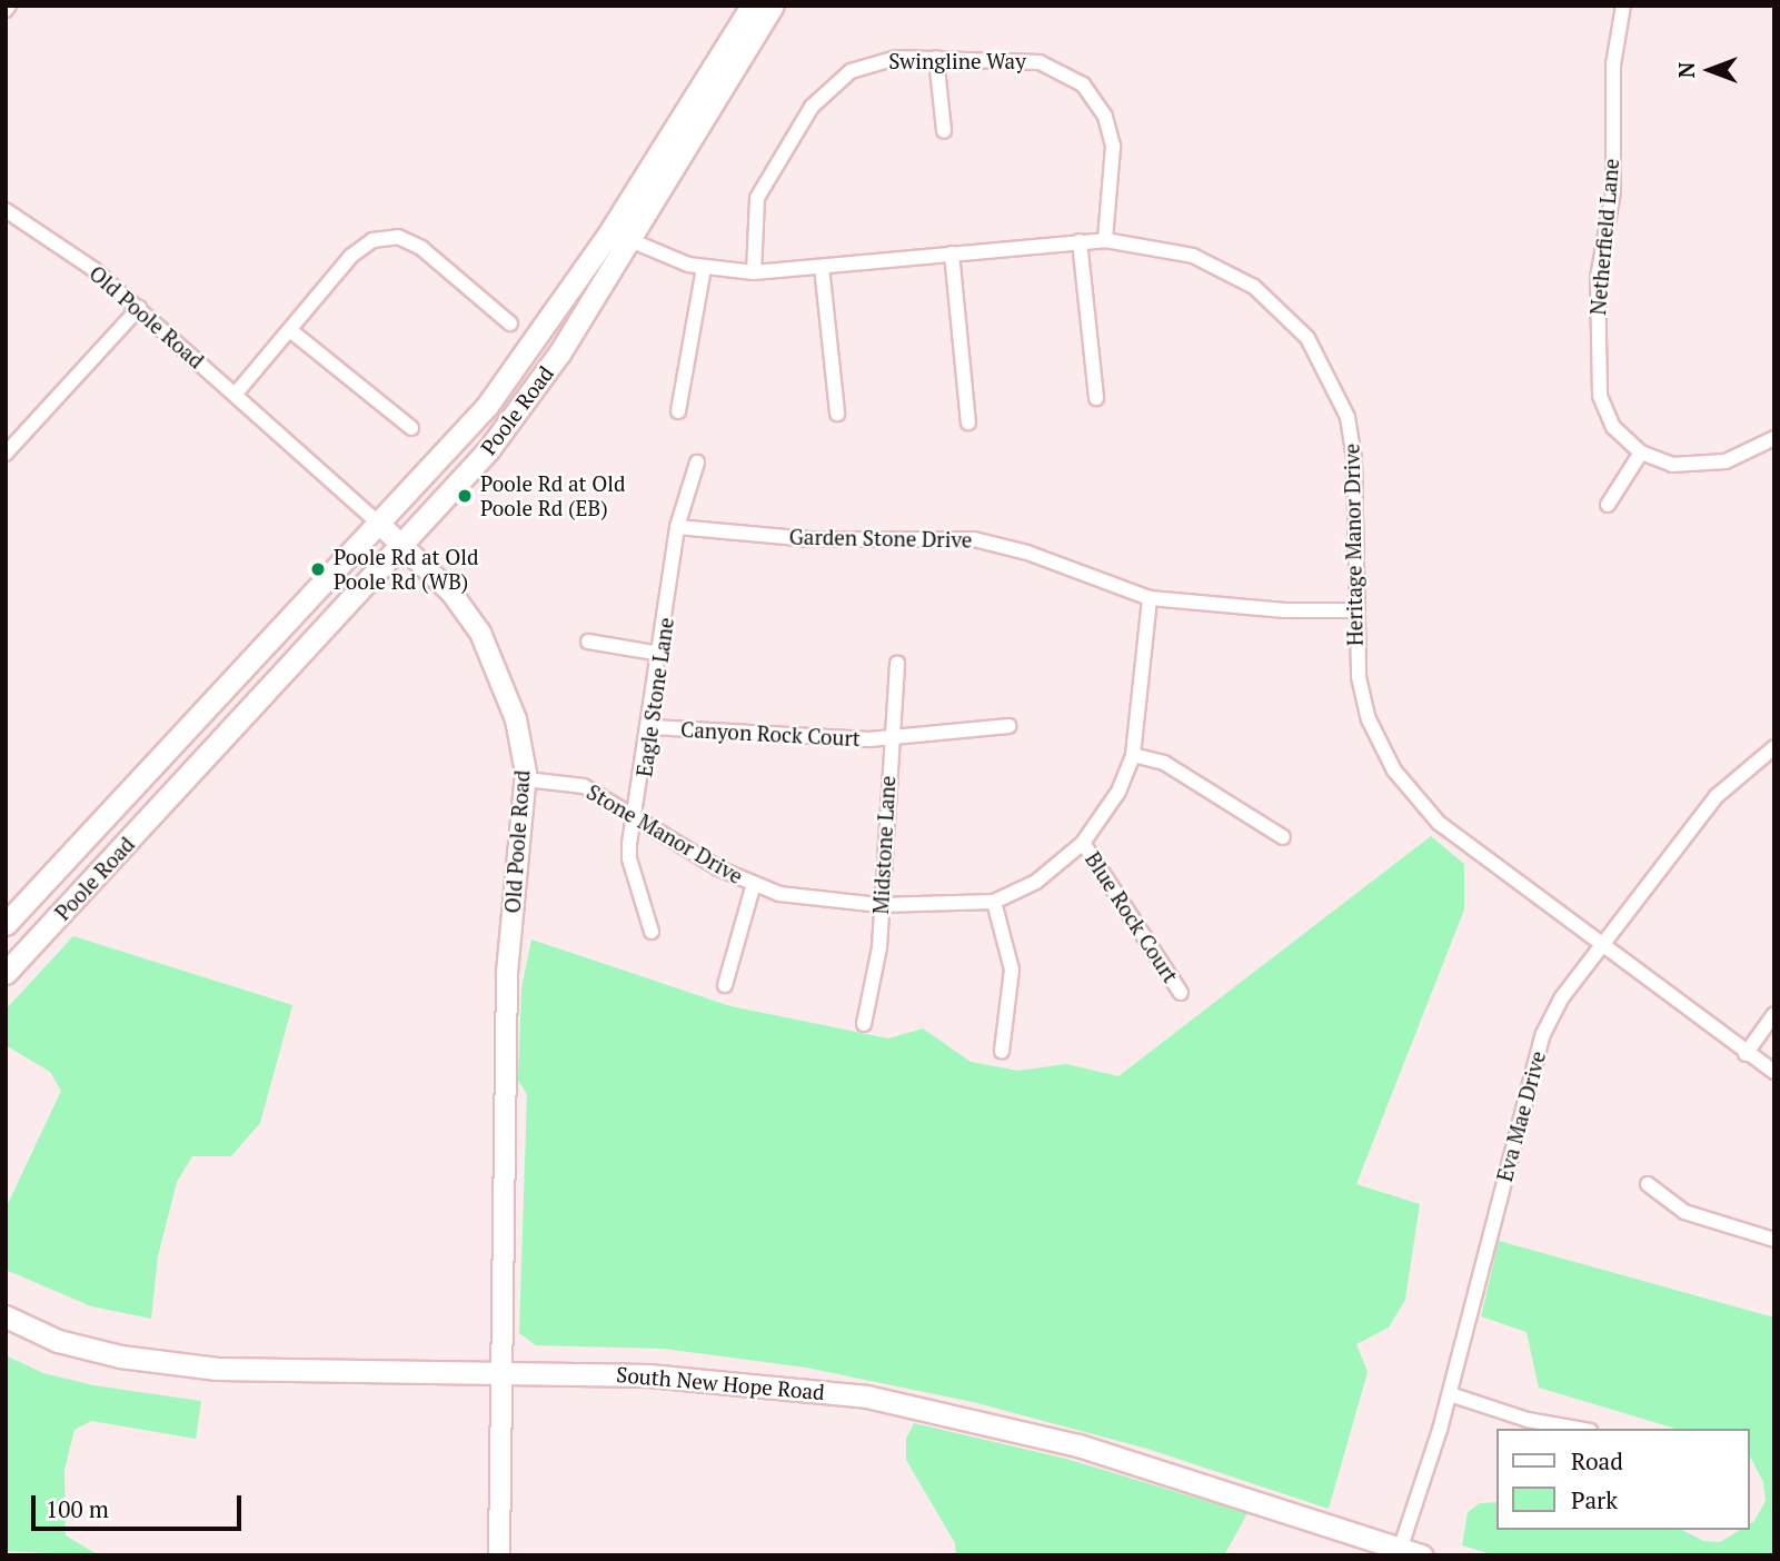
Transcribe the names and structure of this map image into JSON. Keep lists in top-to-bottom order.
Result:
{
  "streets": {
    "main road": ["Poole Road", "South New Hope Road"],
    "street": [
      "Swingline Way",
      "Netherfield Lane",
      "Old Poole Road",
      "Garden Stone Drive",
      "Heritage Manor Drive",
      "Eagle Stone Lane",
      "Canyon Rock Court",
      "Stone Manor Drive",
      "Midstone Lane",
      "Blue Rock Court",
      "Eva Mae Drive"
    ]
  },
  "crossings": [
    ["Swingline Way", "Heritage Manor Drive"],
    ["Old Poole Road", "Poole Road"],
    ["Old Poole Road", "Stone Manor Drive"],
    ["Old Poole Road", "South New Hope Road"],
    ["Poole Road", "Heritage Manor Drive"],
    ["Garden Stone Drive", "Heritage Manor Drive"],
    ["Garden Stone Drive", "Eagle Stone Lane"],
    ["Garden Stone Drive", "Stone Manor Drive"],
    ["Heritage Manor Drive", "Eva Mae Drive"],
    ["Eagle Stone Lane", "Canyon Rock Court"],
    ["Eagle Stone Lane", "Stone Manor Drive"],
    ["Canyon Rock Court", "Midstone Lane"],
    ["Stone Manor Drive", "Midstone Lane"],
    ["Stone Manor Drive", "Blue Rock Court"],
    ["Eva Mae Drive", "South New Hope Road"]
  ],
  "places": ["Poole Rd at Old Poole Rd (EB)", "Poole Rd at Old Poole Rd (WB)"],
  "legend": ["Road", "Park"],
  "scale_bar": "100 m",
  "north": "left"
}
